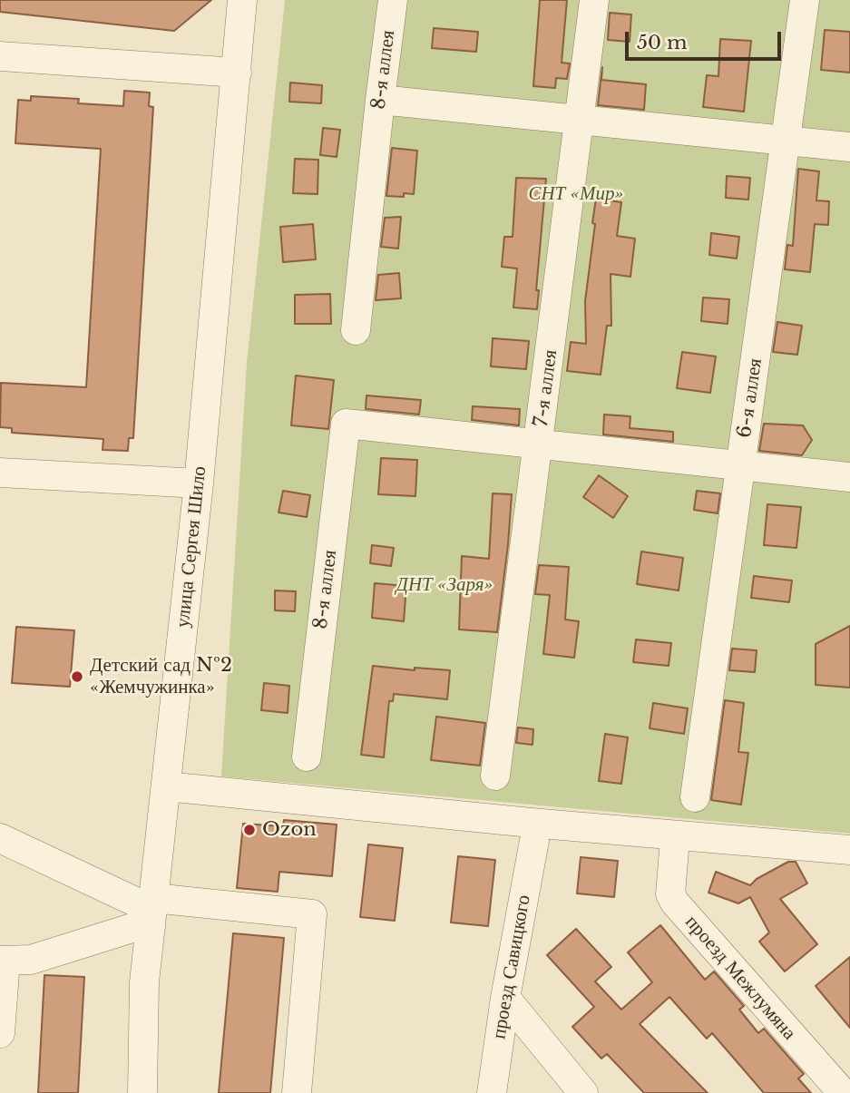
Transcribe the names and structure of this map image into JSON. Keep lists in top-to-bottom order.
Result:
{
  "streets": {
    "street": [
      "8-я аллея",
      "7-я аллея",
      "6-я аллея",
      "улица Сергея Шило",
      "проезд Савицкого",
      "проезд Межлумяна"
    ]
  },
  "crossings": [
    ["8-я аллея", "7-я аллея"]
  ],
  "parks": ["СНТ «Мир»", "ДНТ «Заря»"],
  "places": ["Детский сад №2 «Жемчужинка»", "Ozon"],
  "scale_bar": "50 m"
}
